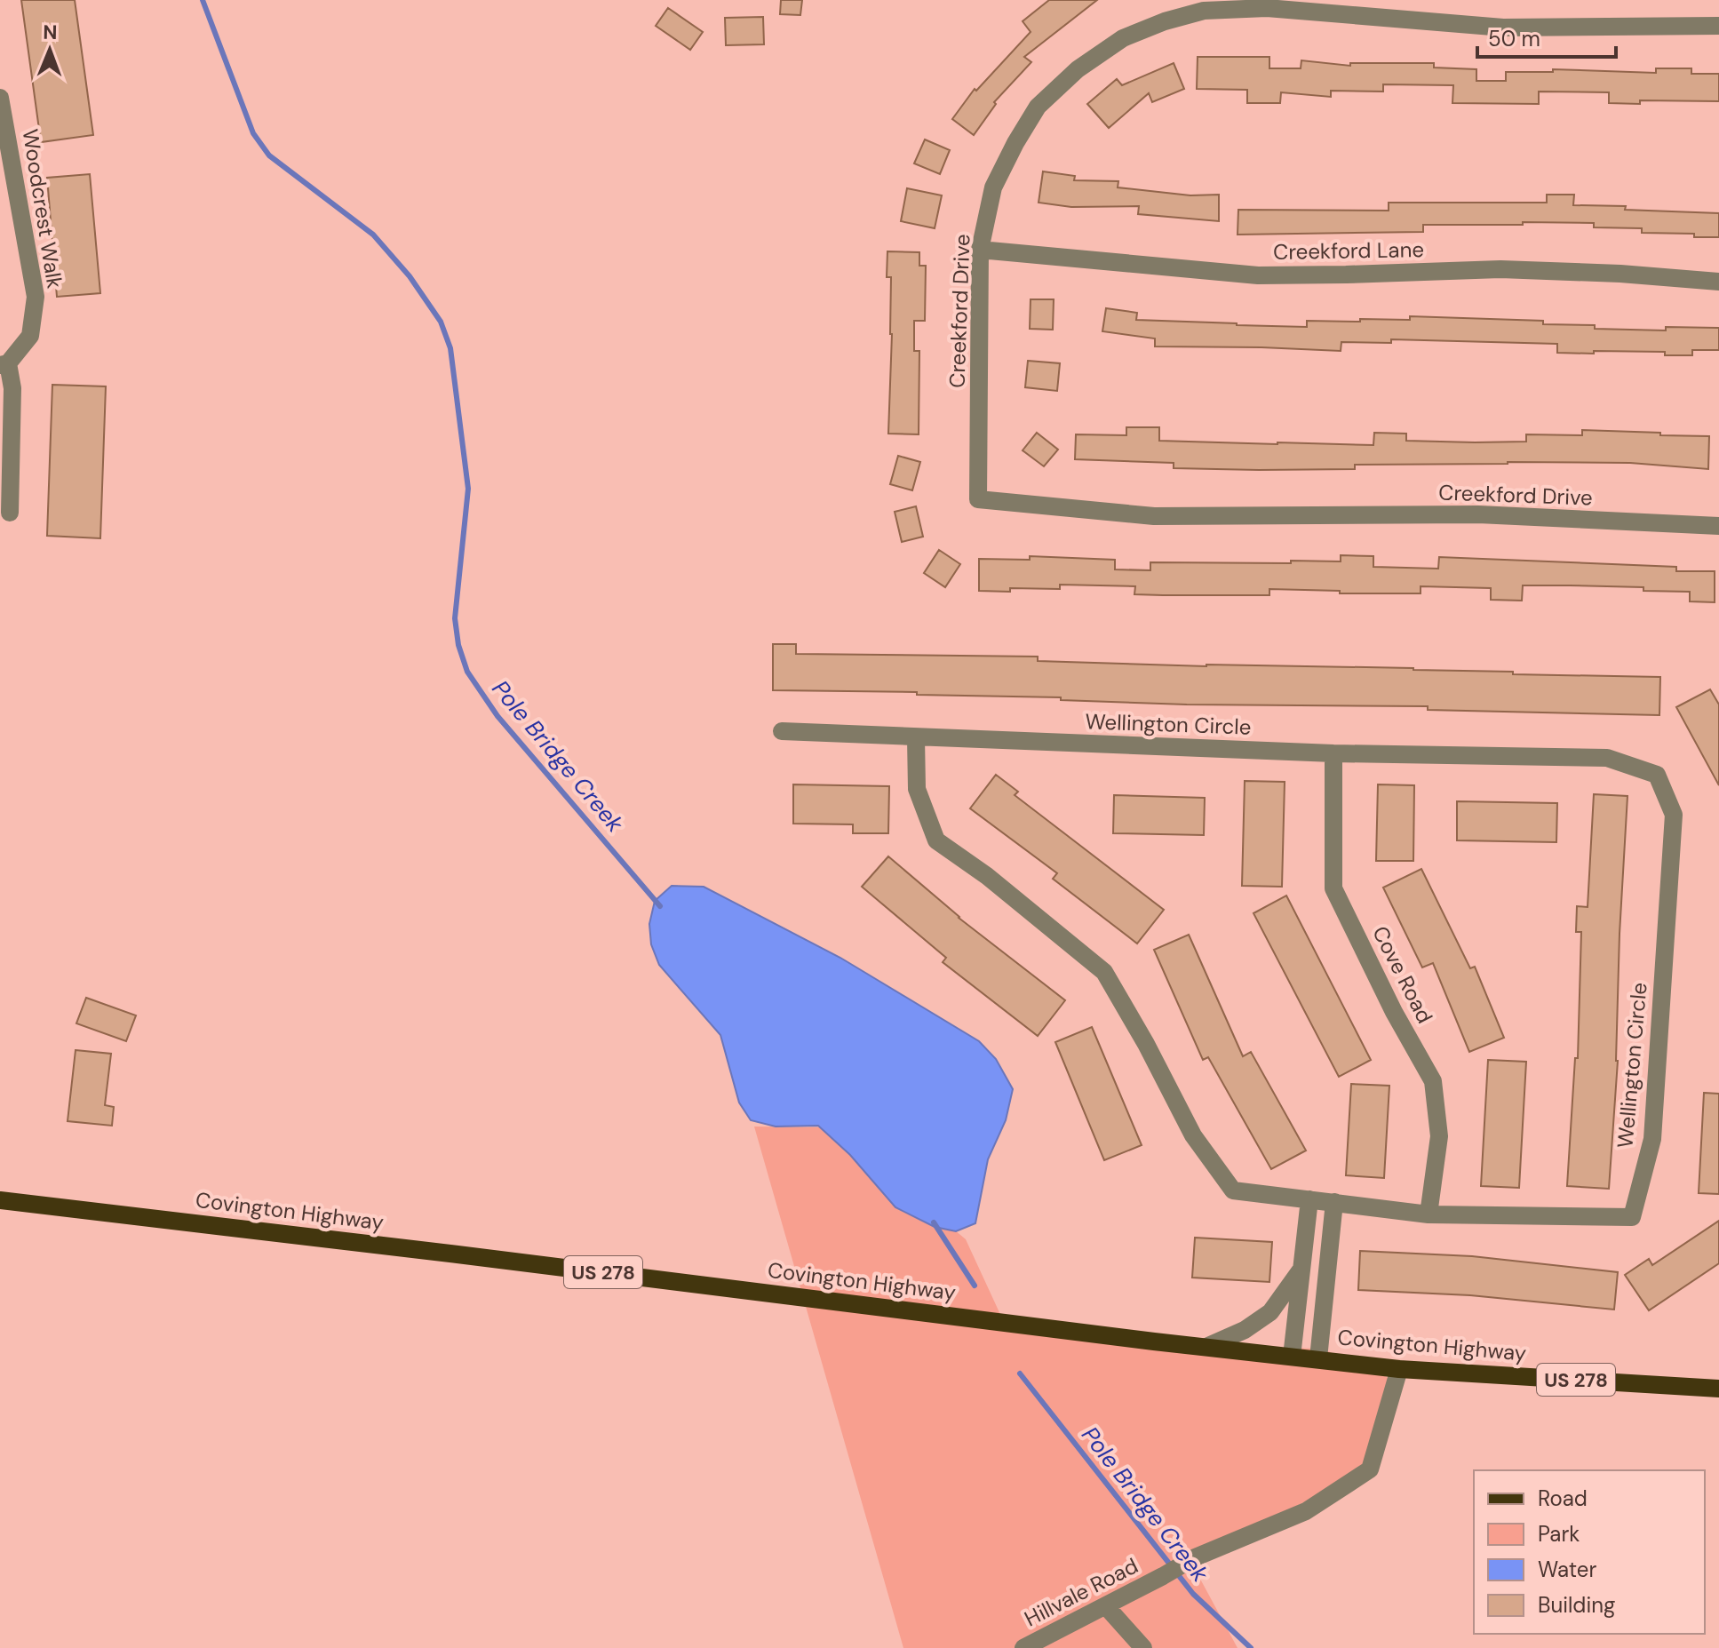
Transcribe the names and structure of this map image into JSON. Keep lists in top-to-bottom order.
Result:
{
  "streets": {
    "main road": ["Covington Highway", "US 278"],
    "street": [
      "Woodcrest Walk",
      "Creekford Lane",
      "Creekford Drive",
      "Wellington Circle",
      "Cove Road",
      "Hillvale Road"
    ]
  },
  "crossings": [
    ["Creekford Lane", "Creekford Drive"],
    ["Wellington Circle", "Cove Road"],
    ["Covington Highway", "Hillvale Road"]
  ],
  "water": ["Pole Bridge Creek"],
  "legend": [
    "Road",
    "Park",
    "Water",
    "Building"
  ],
  "scale_bar": "50 m",
  "north": "top"
}
